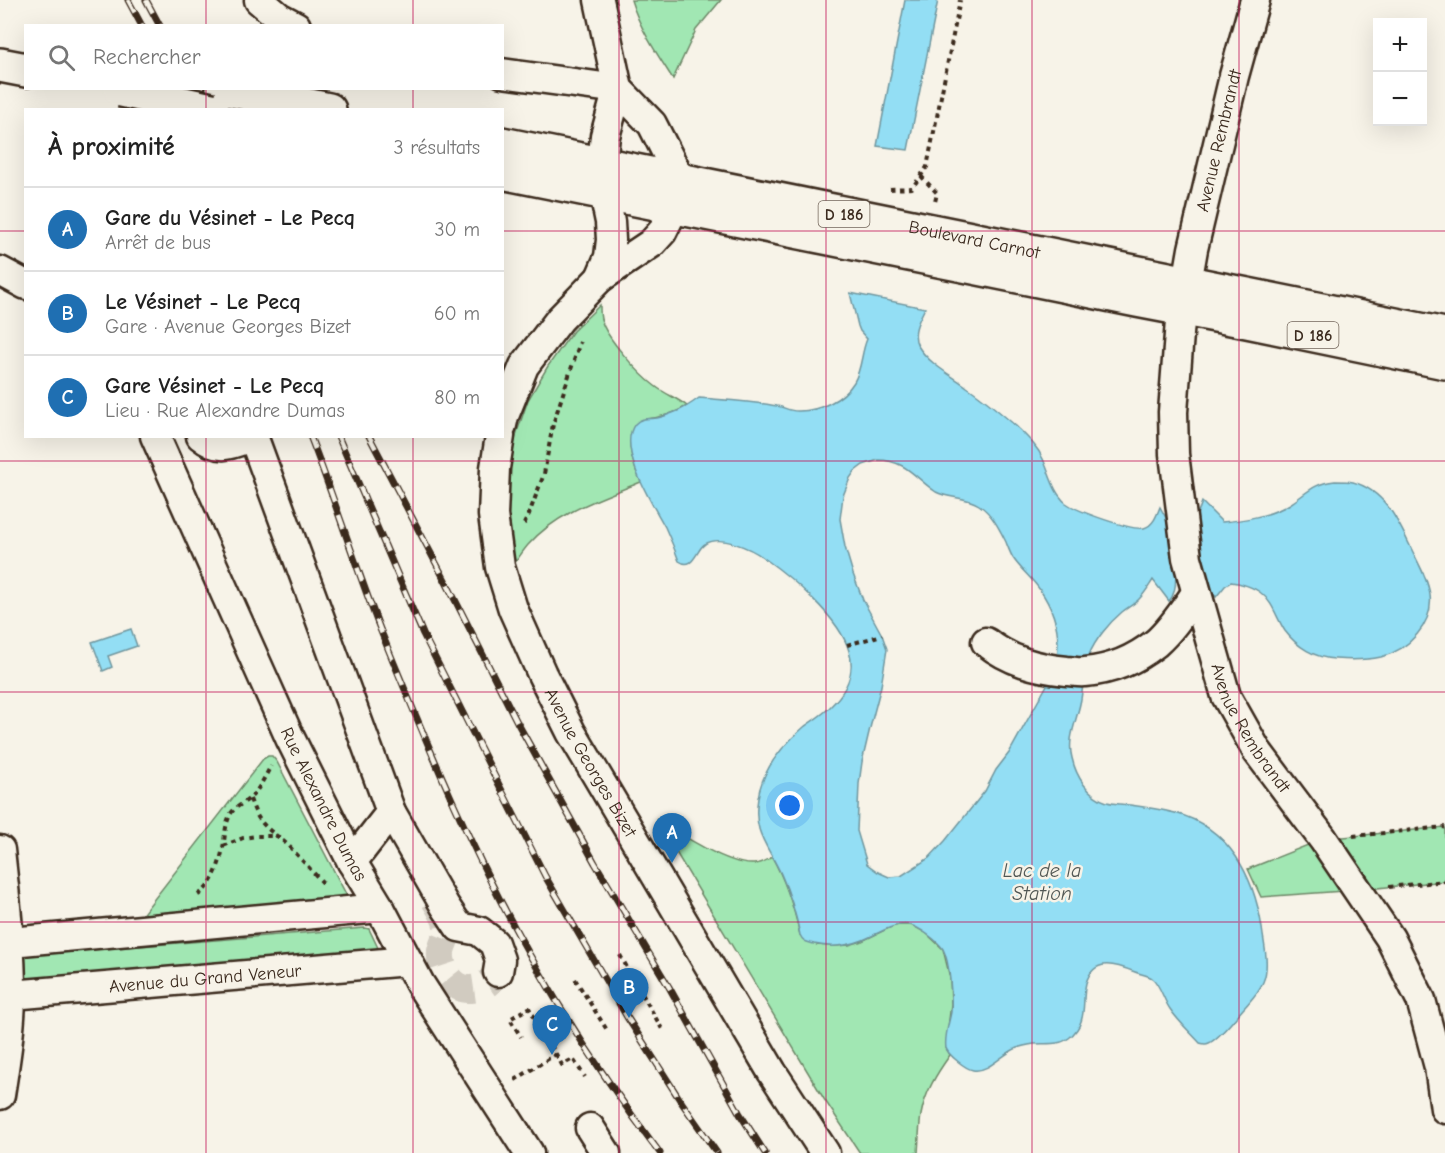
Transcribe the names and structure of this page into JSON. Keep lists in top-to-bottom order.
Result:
{
  "streets": {
    "main road": ["D 186", "Boulevard Carnot"],
    "street": [
      "Avenue Rembrandt",
      "Avenue Georges Bizet",
      "Rue Alexandre Dumas",
      "Avenue du Grand Veneur"
    ]
  },
  "crossings": [
    ["Avenue Rembrandt", "Boulevard Carnot"],
    ["Rue Alexandre Dumas", "Avenue du Grand Veneur"]
  ],
  "water": ["Lac de la Station"],
  "page": {
    "map_buttons": ["+", "−"],
    "search": "Rechercher",
    "heading": ["À proximité", "3 résultats"],
    "list": [
      {
        "mark": "A",
        "name": "Gare du Vésinet - Le Pecq",
        "note": "Arrêt de bus",
        "value": "30 m"
      },
      {
        "mark": "B",
        "name": "Le Vésinet - Le Pecq",
        "note": "Gare · Avenue Georges Bizet",
        "value": "60 m"
      },
      {
        "mark": "C",
        "name": "Gare Vésinet - Le Pecq",
        "note": "Lieu · Rue Alexandre Dumas",
        "value": "80 m"
      }
    ],
    "pins": ["A", "B", "C"]
  }
}
